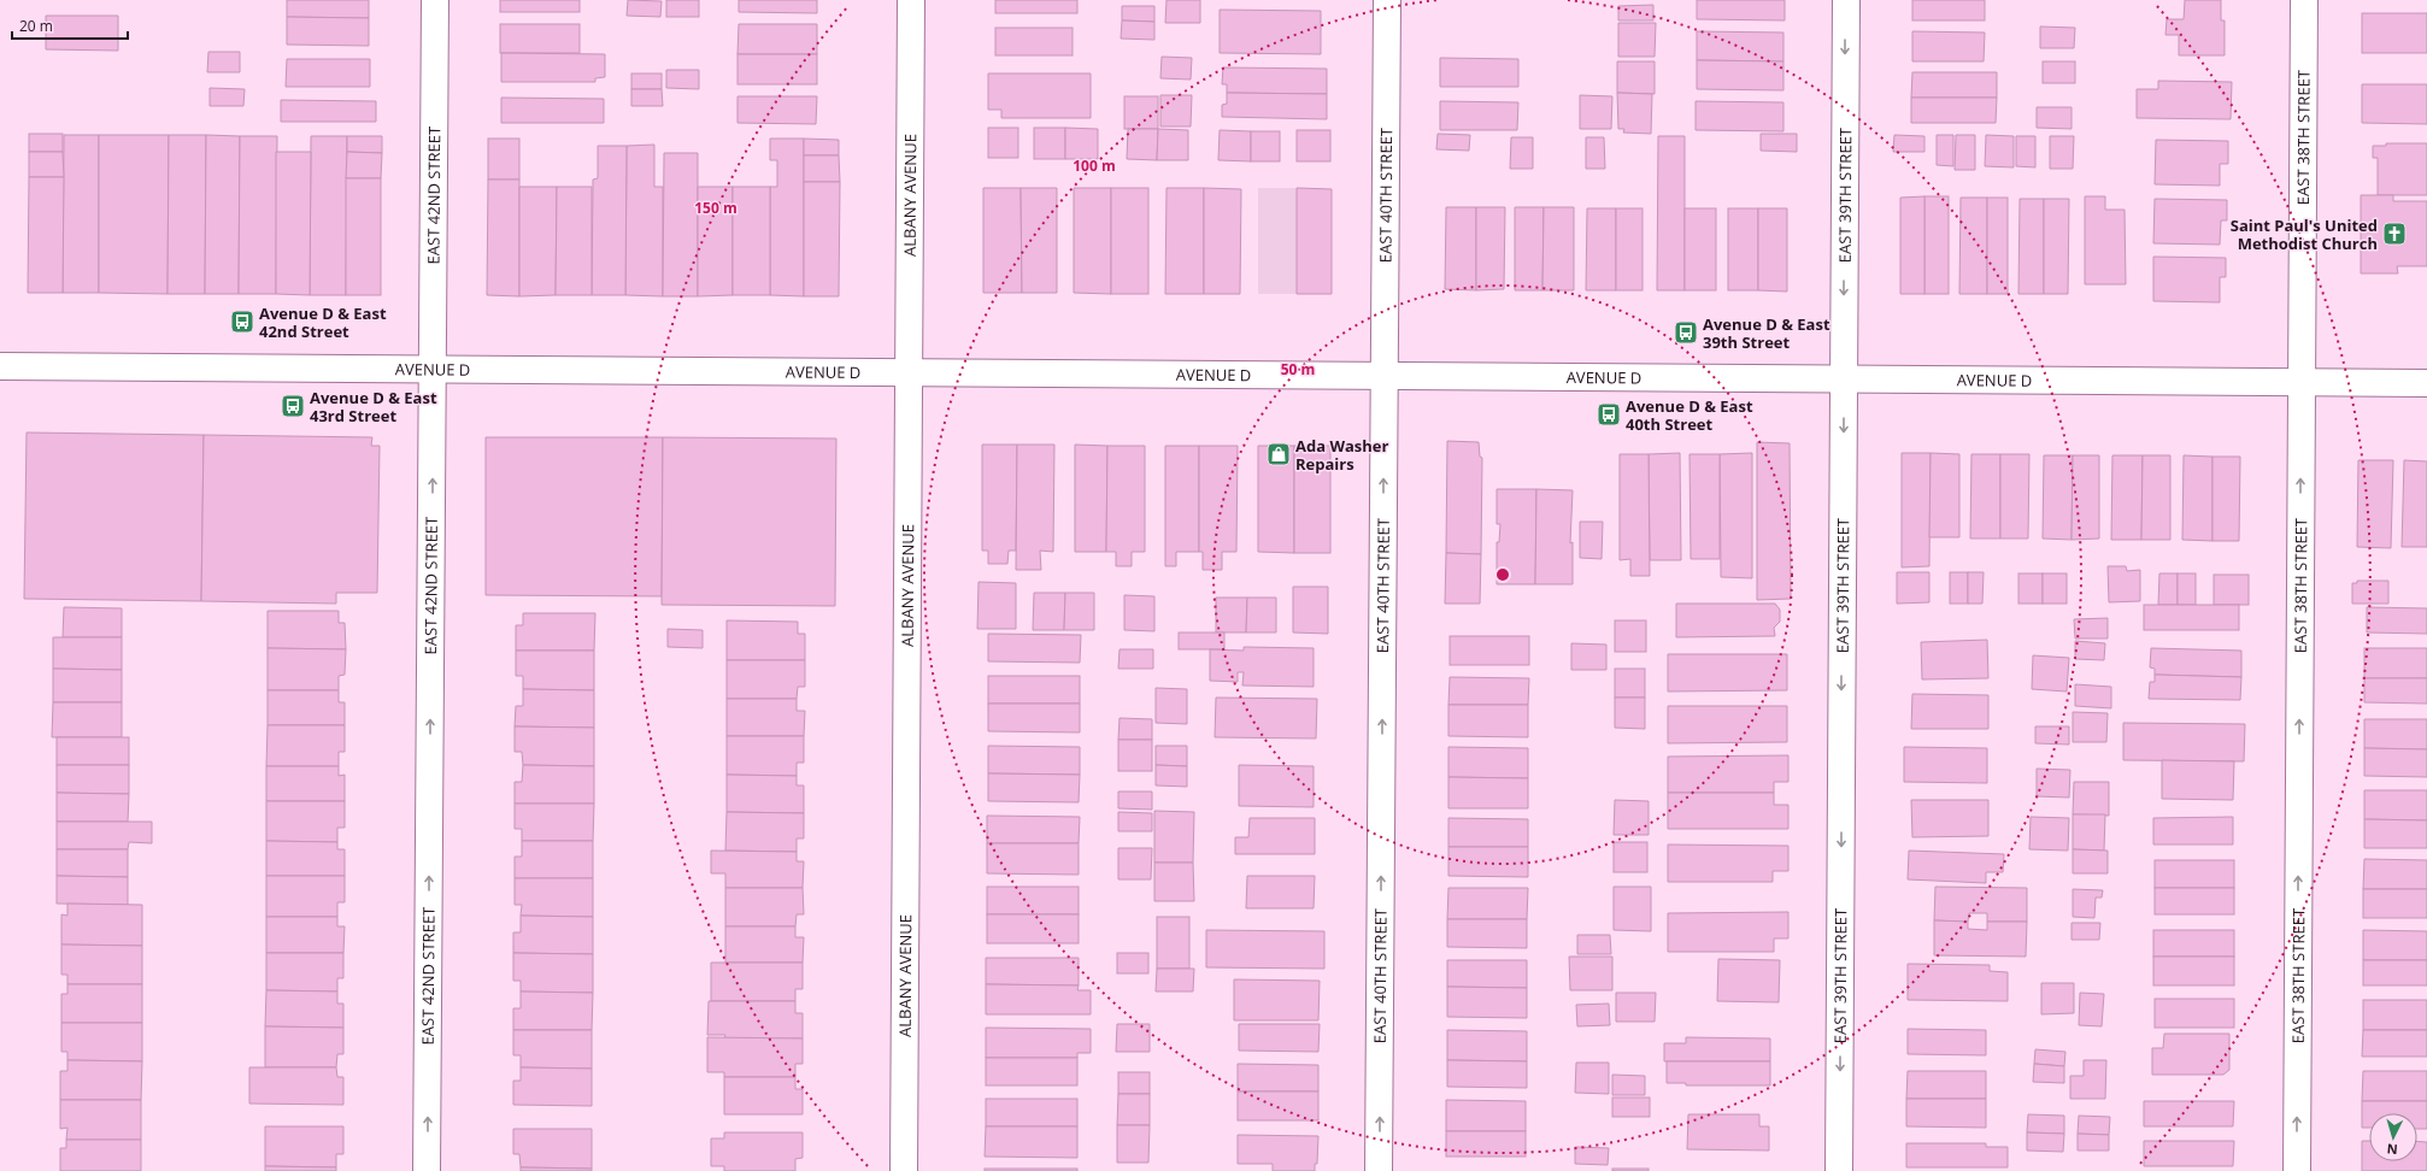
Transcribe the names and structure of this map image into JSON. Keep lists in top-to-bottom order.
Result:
{
  "streets": {
    "street": [
      "EAST 38TH STREET",
      "EAST 42ND STREET",
      "ALBANY AVENUE",
      "EAST 40TH STREET",
      "EAST 39TH STREET",
      "AVENUE D"
    ]
  },
  "crossings": [
    ["EAST 38TH STREET", "AVENUE D"],
    ["EAST 42ND STREET", "AVENUE D"],
    ["ALBANY AVENUE", "AVENUE D"],
    ["EAST 40TH STREET", "AVENUE D"],
    ["EAST 39TH STREET", "AVENUE D"]
  ],
  "one_way": [
    "EAST 38TH STREET",
    "EAST 42ND STREET",
    "EAST 40TH STREET",
    "EAST 39TH STREET"
  ],
  "places": {
    "church": ["Saint Paul's United Methodist Church"],
    "bus stop": [
      "Avenue D & East 42nd Street",
      "Avenue D & East 39th Street",
      "Avenue D & East 43rd Street",
      "Avenue D & East 40th Street"
    ],
    "shop": ["Ada Washer Repairs"]
  },
  "scale_bar": "20 m",
  "north": "bottom",
  "rings": ["100 m", "150 m", "50 m"]
}
